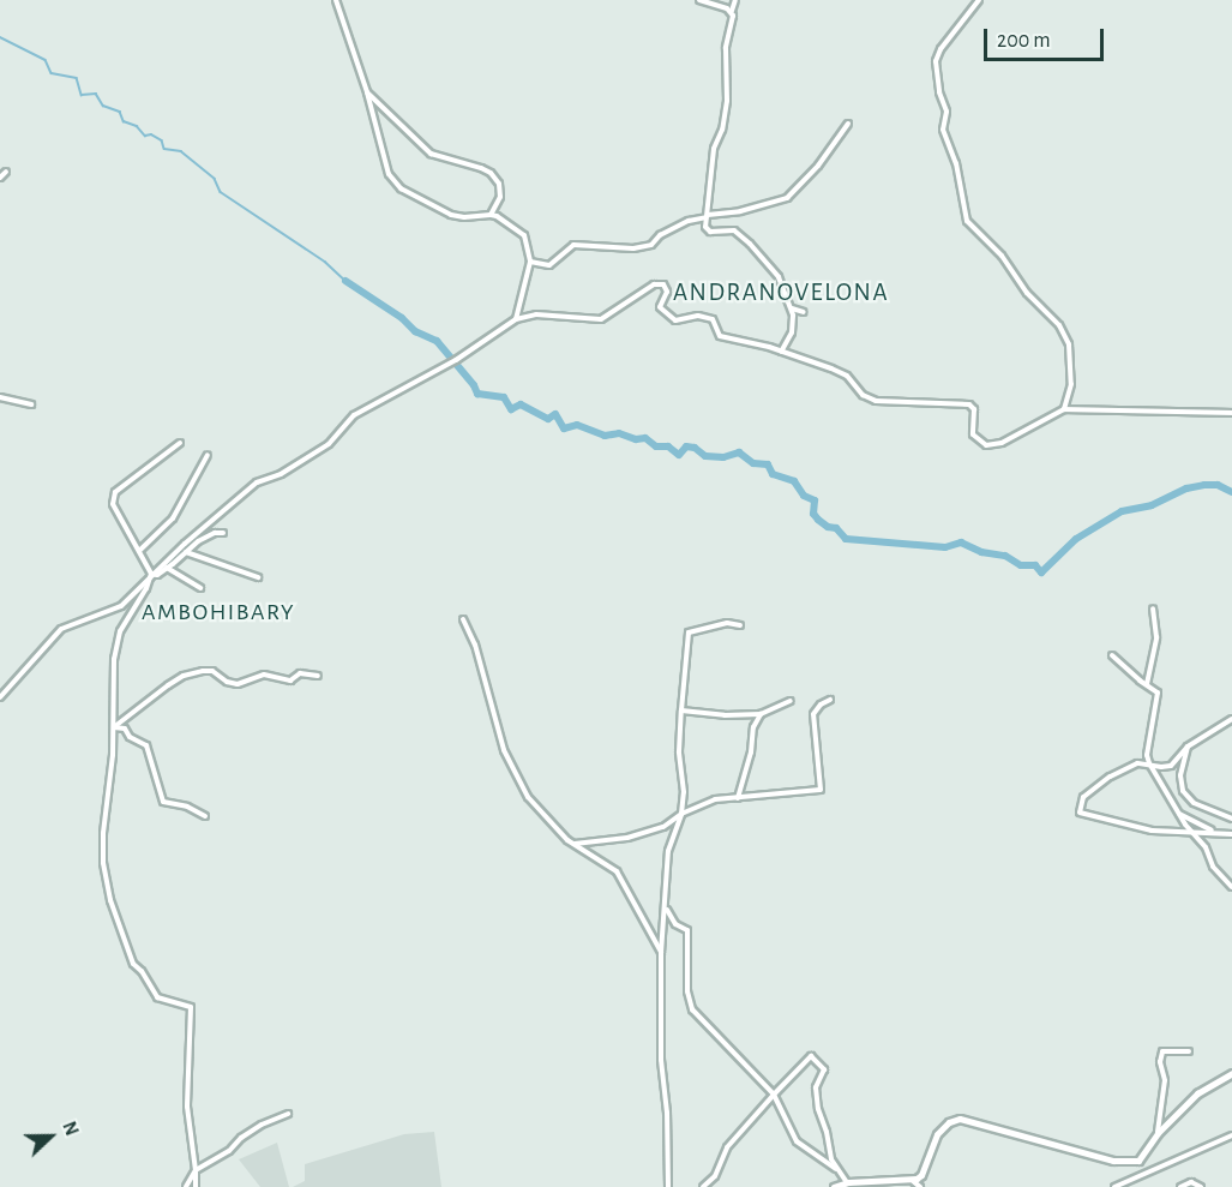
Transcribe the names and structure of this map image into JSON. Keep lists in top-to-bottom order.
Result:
{
  "districts": ["ANDRANOVELONA", "AMBOHIBARY"],
  "scale_bar": "200 m",
  "north": "right"
}
